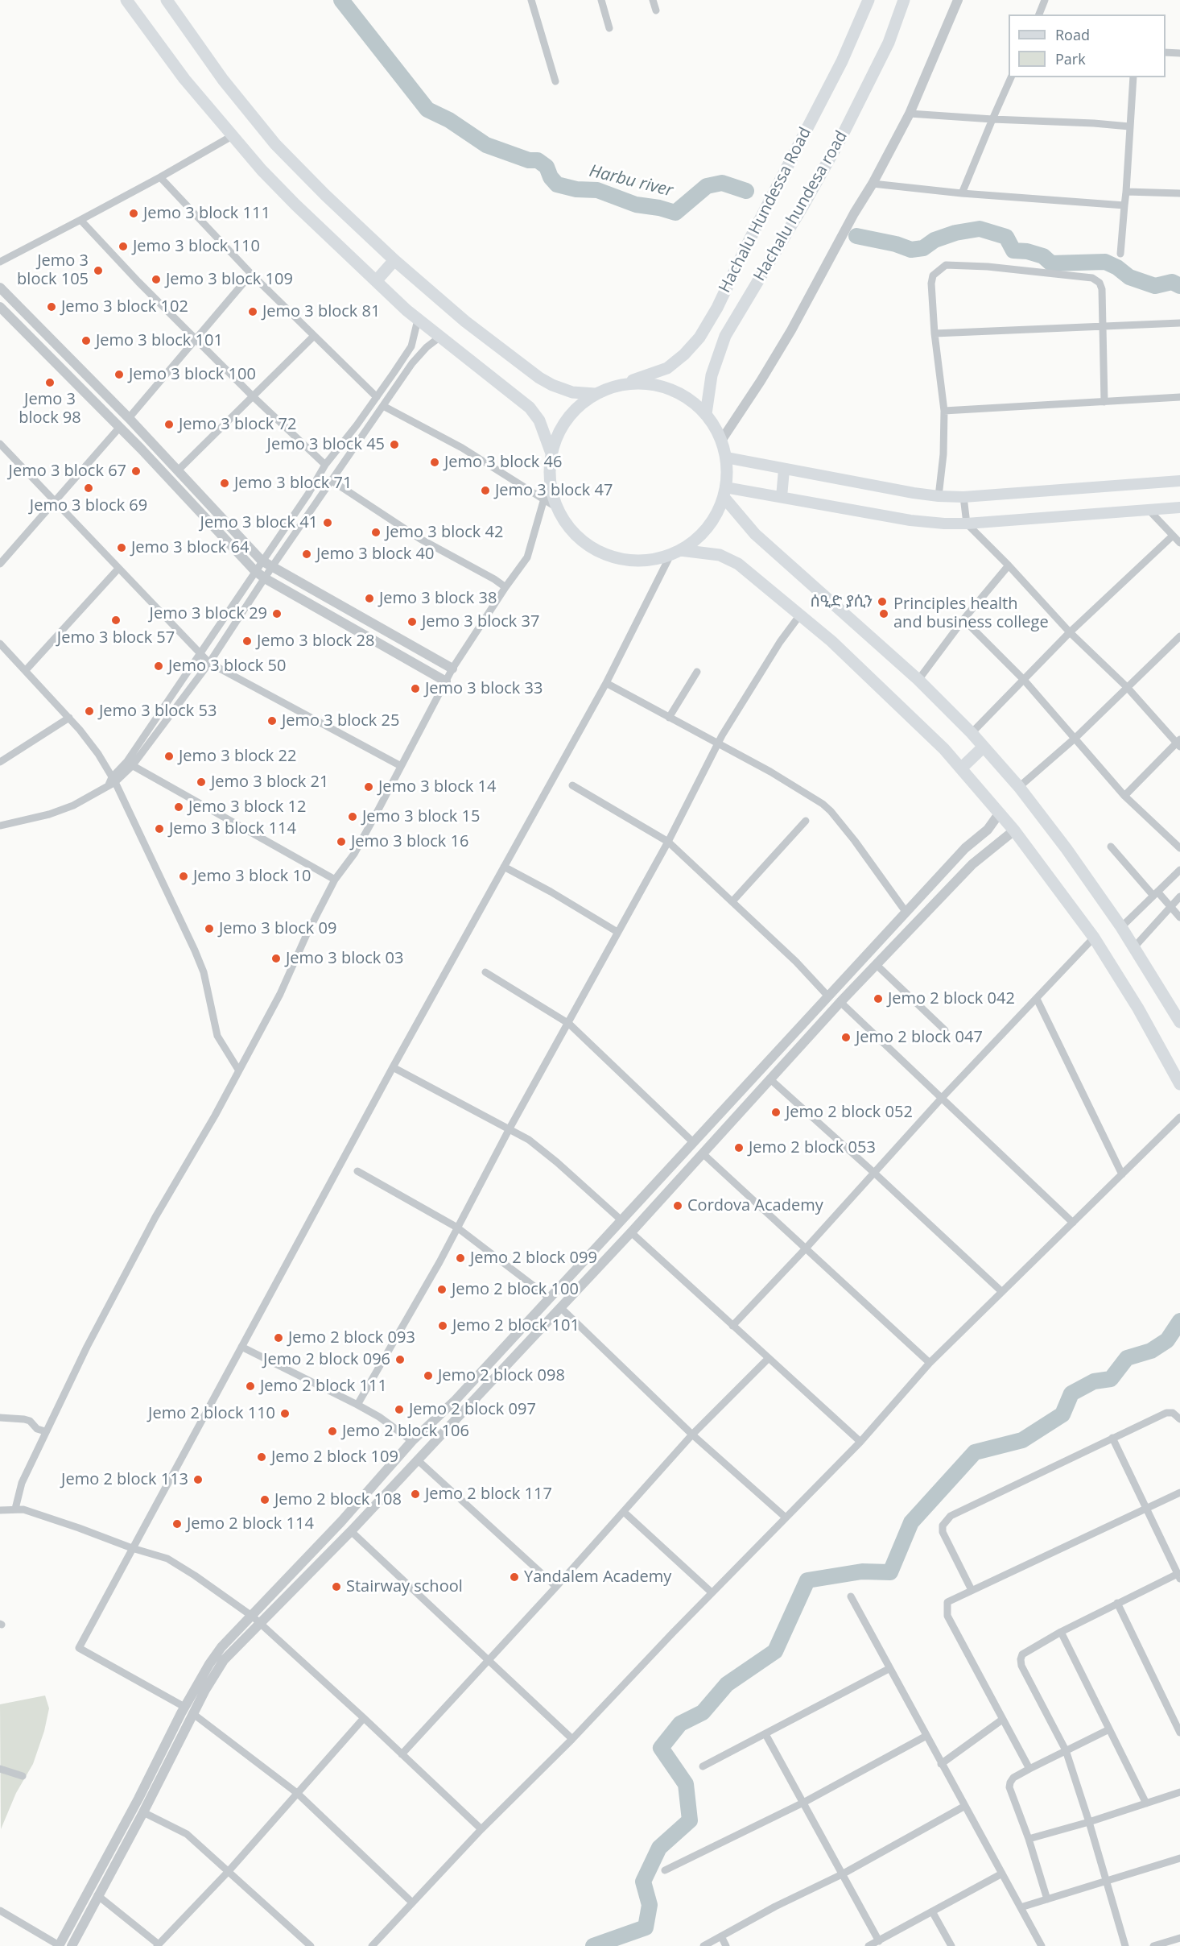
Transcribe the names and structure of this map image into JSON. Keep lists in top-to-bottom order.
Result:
{
  "streets": {
    "main road": ["Hachalu hundesa road", "Hachalu Hundessa Road"]
  },
  "water": ["Harbu river"],
  "places": [
    "Jemo 3 block 111",
    "Jemo 3 block 110",
    "Jemo 3 block 105",
    "Jemo 3 block 109",
    "Jemo 3 block 102",
    "Jemo 3 block 81",
    "Jemo 3 block 101",
    "Jemo 3 block 100",
    "Jemo 3 block 98",
    "Jemo 3 block 72",
    "Jemo 3 block 45",
    "Jemo 3 block 46",
    "Jemo 3 block 67",
    "Jemo 3 block 71",
    "Jemo 3 block 69",
    "Jemo 3 block 47",
    "Jemo 3 block 41",
    "Jemo 3 block 42",
    "Jemo 3 block 64",
    "Jemo 3 block 40",
    "Jemo 3 block 38",
    "ሰዒድ ያሲን",
    "Jemo 3 block 29",
    "Principles health and business college",
    "Jemo 3 block 57",
    "Jemo 3 block 37",
    "Jemo 3 block 28",
    "Jemo 3 block 50",
    "Jemo 3 block 33",
    "Jemo 3 block 53",
    "Jemo 3 block 25",
    "Jemo 3 block 22",
    "Jemo 3 block 21",
    "Jemo 3 block 14",
    "Jemo 3 block 12",
    "Jemo 3 block 15",
    "Jemo 3 block 114",
    "Jemo 3 block 16",
    "Jemo 3 block 10",
    "Jemo 3 block 09",
    "Jemo 3 block 03",
    "Jemo 2 block 042",
    "Jemo 2 block 047",
    "Jemo 2 block 052",
    "Jemo 2 block 053",
    "Cordova Academy",
    "Jemo 2 block 099",
    "Jemo 2 block 100",
    "Jemo 2 block 101",
    "Jemo 2 block 093",
    "Jemo 2 block 096",
    "Jemo 2 block 098",
    "Jemo 2 block 111",
    "Jemo 2 block 097",
    "Jemo 2 block 110",
    "Jemo 2 block 106",
    "Jemo 2 block 109",
    "Jemo 2 block 113",
    "Jemo 2 block 117",
    "Jemo 2 block 108",
    "Jemo 2 block 114",
    "Yandalem Academy",
    "Stairway school"
  ],
  "legend": ["Road", "Park"]
}
